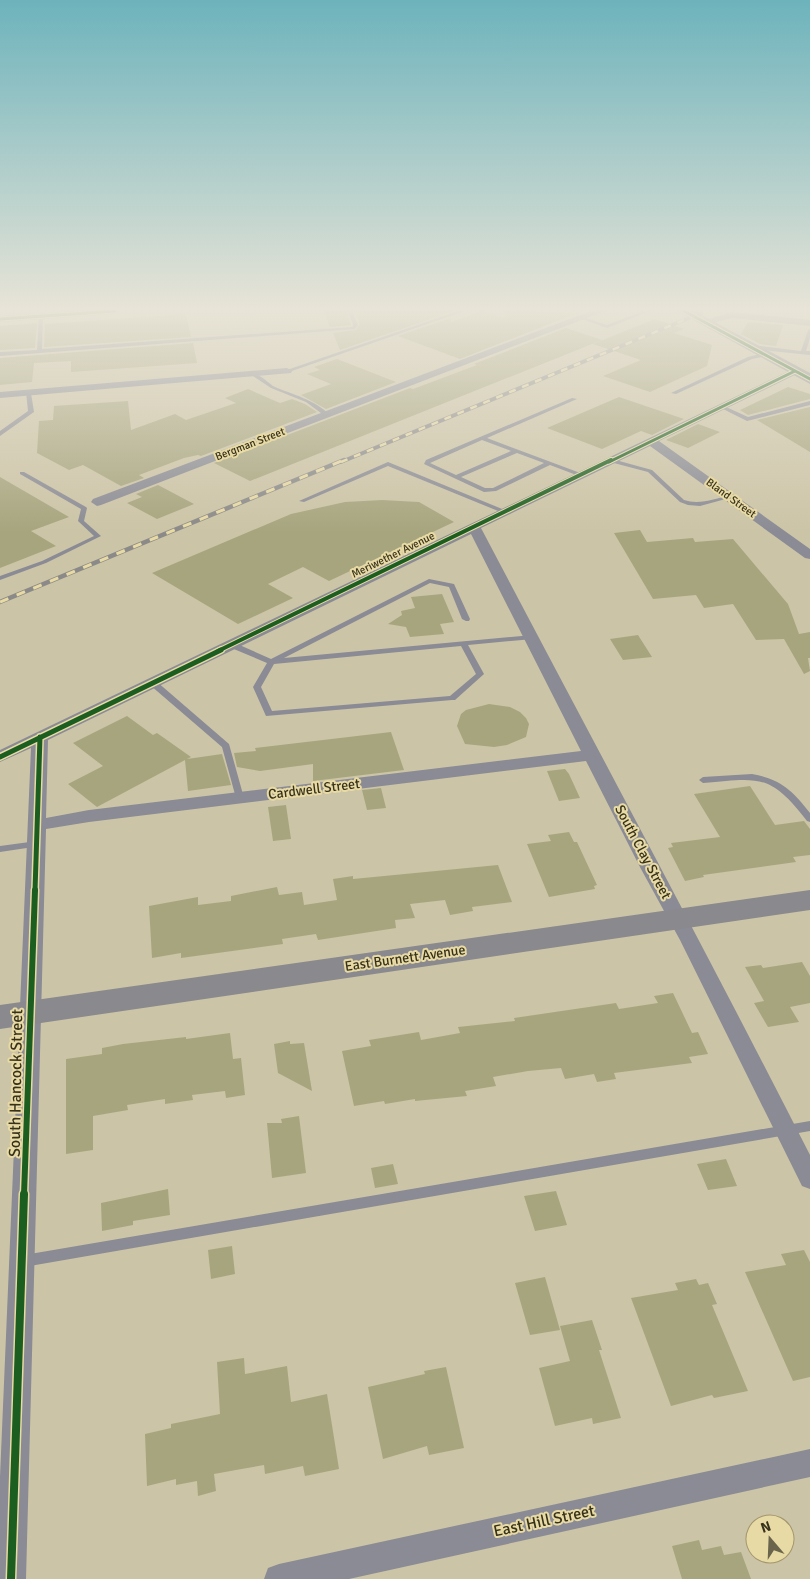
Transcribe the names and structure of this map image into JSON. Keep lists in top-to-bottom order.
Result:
{
  "streets": {
    "street": [
      "Bergman Street",
      "Bland Street",
      "Meriwether Avenue",
      "Cardwell Street",
      "South Clay Street",
      "East Burnett Avenue",
      "South Hancock Street",
      "East Hill Street"
    ]
  },
  "crossings": [
    ["Bland Street", "Meriwether Avenue"],
    ["Meriwether Avenue", "South Clay Street"],
    ["Meriwether Avenue", "South Hancock Street"],
    ["Cardwell Street", "South Clay Street"],
    ["Cardwell Street", "South Hancock Street"],
    ["South Clay Street", "East Burnett Avenue"],
    ["East Burnett Avenue", "South Hancock Street"]
  ],
  "north": "top"
}
